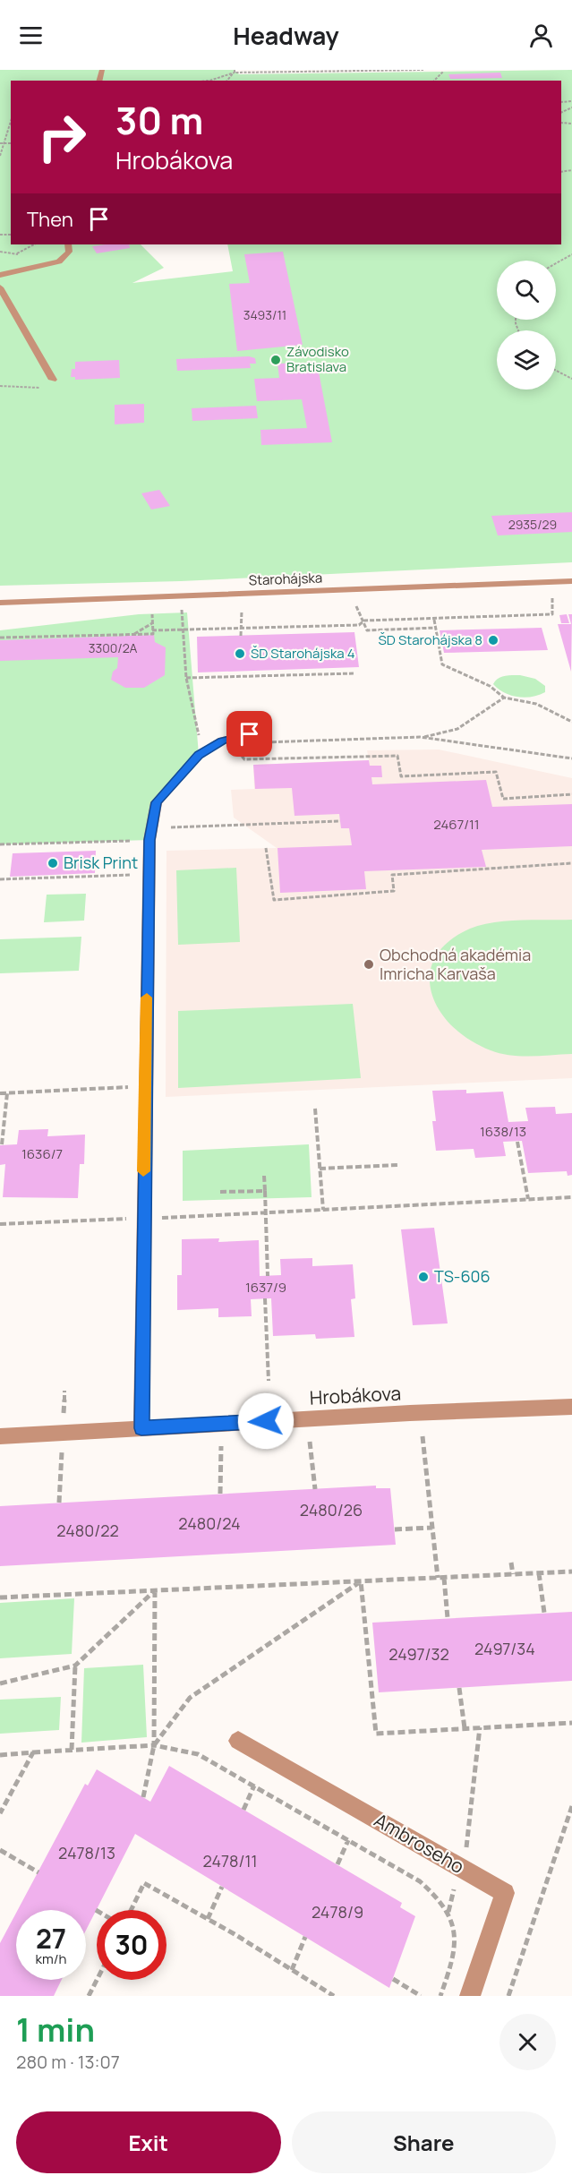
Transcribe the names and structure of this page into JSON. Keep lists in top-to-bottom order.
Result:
{
  "streets": {
    "street": ["Starohájska", "Hrobákova", "Ambroseho"]
  },
  "places": [
    "Závodisko Bratislava",
    "ŠD Starohájska 8",
    "ŠD Starohájska 4",
    "Brisk Print",
    "Obchodná akadémia Imricha Karvaša",
    "TS-606"
  ],
  "house_numbers": [
    "3493/11",
    "2935/29",
    "3300/2A",
    "2467/11",
    "1638/13",
    "1636/7",
    "1637/9",
    "2480/26",
    "2480/24",
    "2480/22",
    "2497/34",
    "2497/32",
    "2478/13",
    "2478/11",
    "2478/9"
  ],
  "page": {
    "header": "Headway",
    "turn": ["30 m", "Hrobákova"],
    "then": "Then",
    "speed": "27 km/h",
    "limit": "30",
    "heading": ["1 min", "280 m · 13:07"],
    "buttons": ["Exit", "Share"]
  }
}
